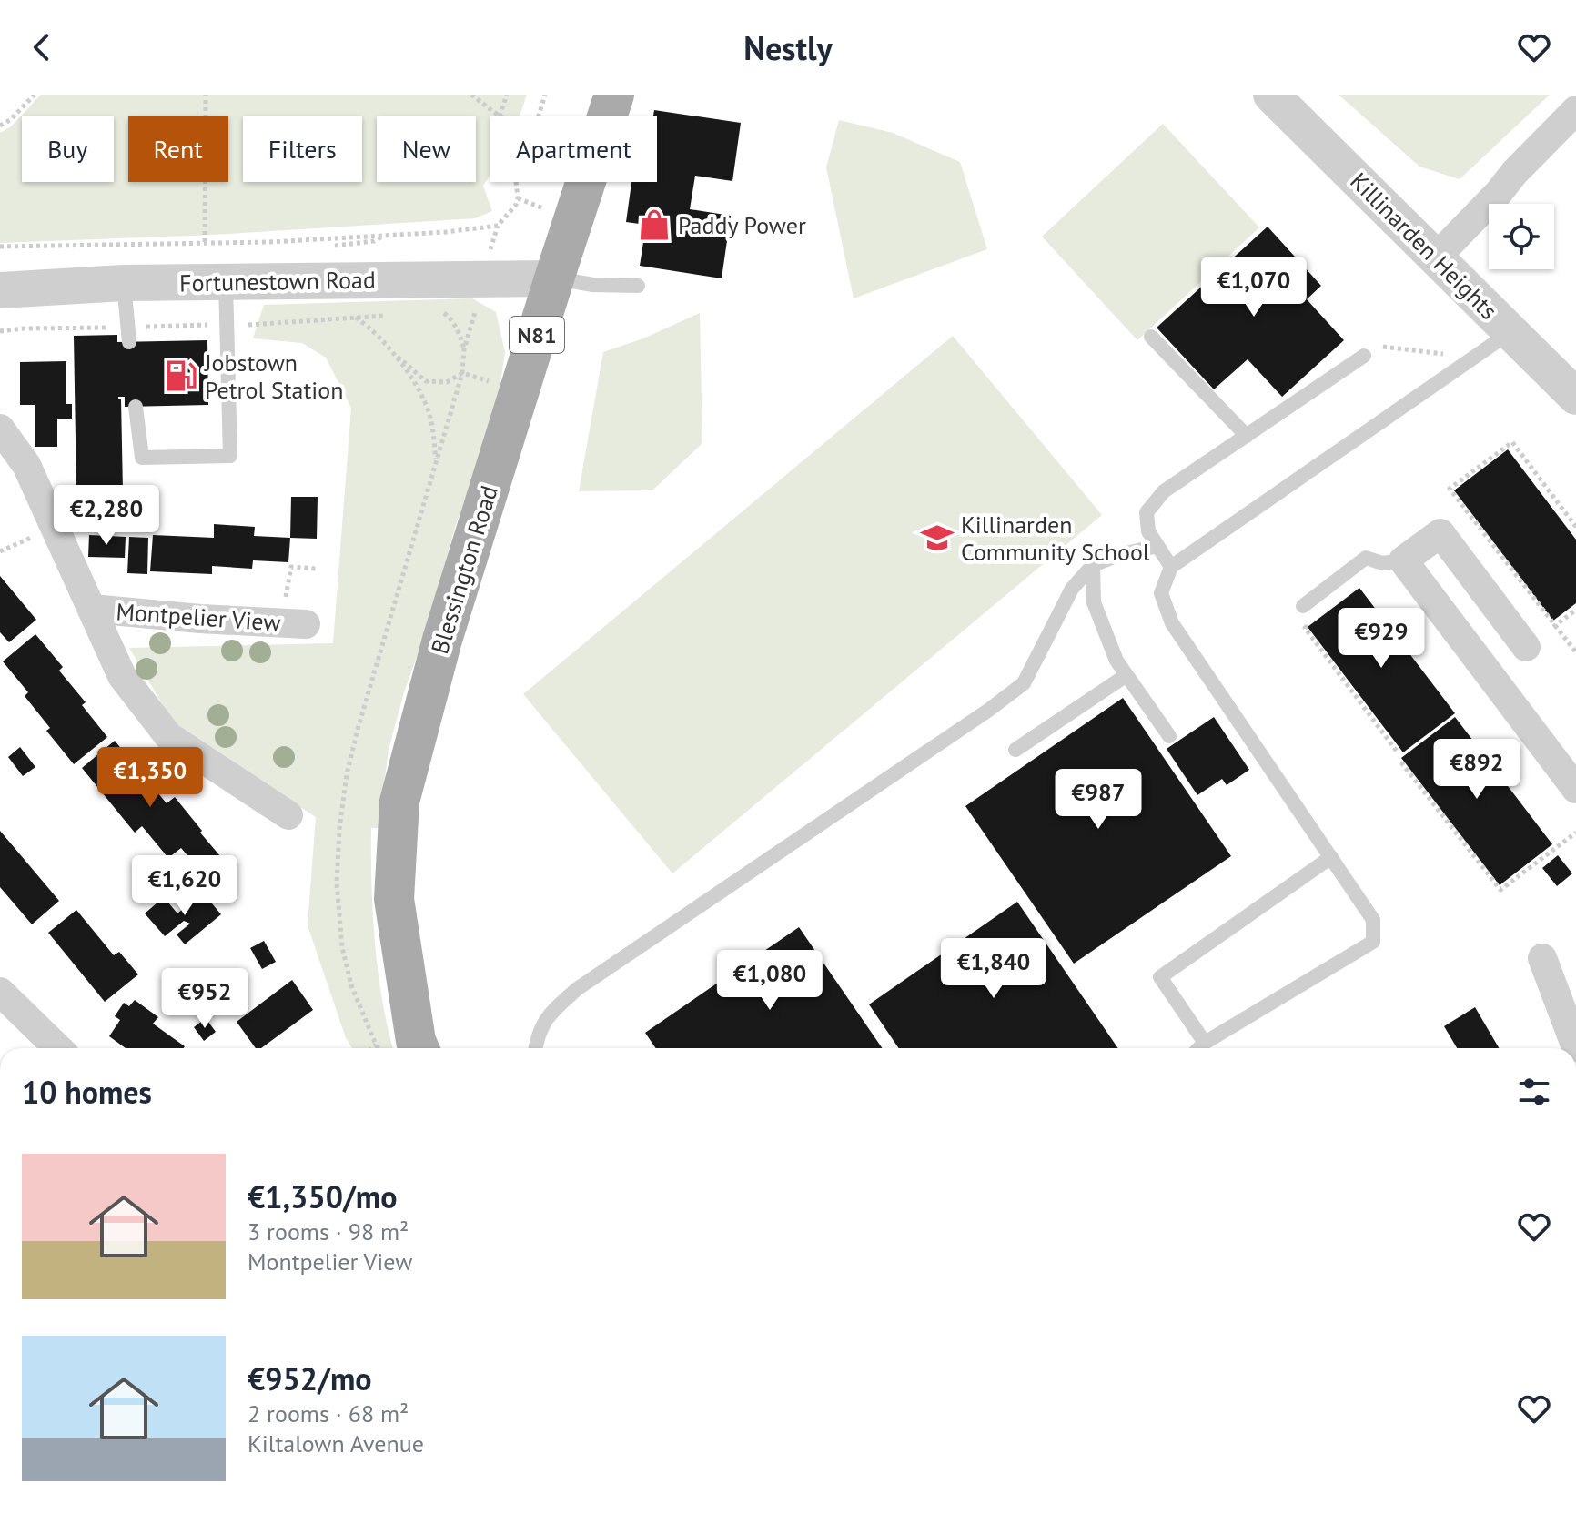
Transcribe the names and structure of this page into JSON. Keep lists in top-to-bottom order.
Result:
{
  "streets": {
    "main road": ["N81", "Blessington Road"],
    "street": ["Killinarden Heights", "Fortunestown Road", "Montpelier View"]
  },
  "crossings": [
    ["Fortunestown Road", "Blessington Road"]
  ],
  "places": {
    "shop": ["Paddy Power"],
    "fuel station": ["Jobstown Petrol Station"],
    "school or university": ["Killinarden Community School"]
  },
  "page": {
    "header": "Nestly",
    "chip": [
      "Buy",
      "Rent",
      "Filters",
      "New",
      "Apartment"
    ],
    "price": [
      "€1,070",
      "€2,280",
      "€929",
      "€892",
      "€1,350",
      "€987",
      "€1,620",
      "€1,840",
      "€1,080",
      "€952"
    ],
    "heading": "10 homes",
    "list": [
      {
        "name": "€1,350/mo",
        "note": "3 rooms · 98 m² · Montpelier View"
      },
      {
        "name": "€952/mo",
        "note": "2 rooms · 68 m² · Kiltalown Avenue"
      }
    ]
  }
}
